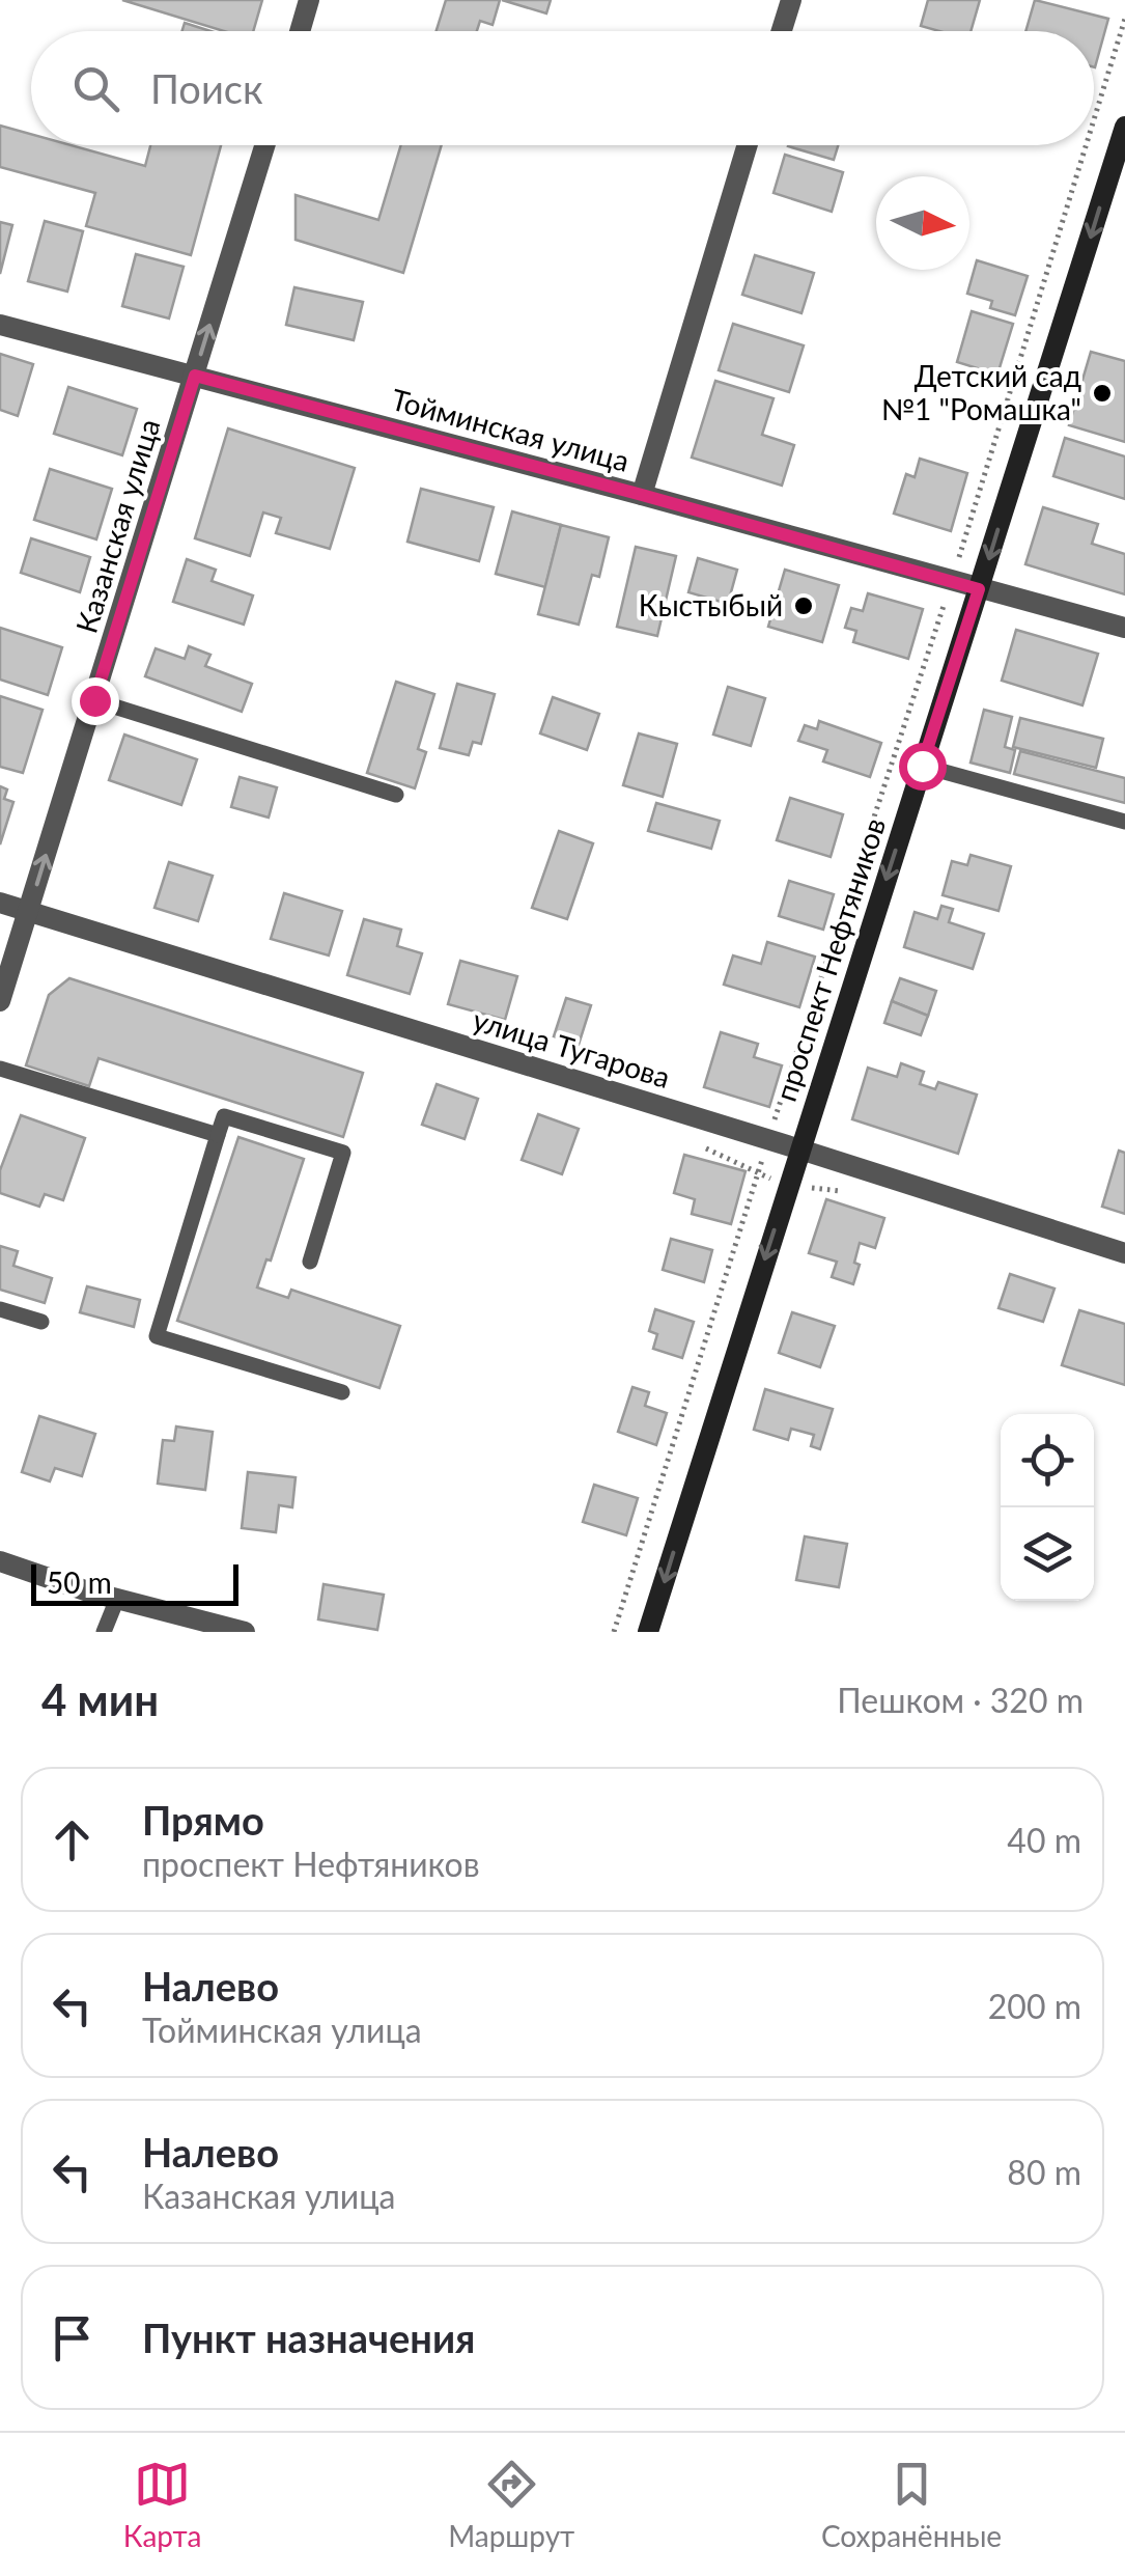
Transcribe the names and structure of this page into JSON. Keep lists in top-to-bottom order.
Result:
{
  "streets": {
    "main road": ["проспект Нефтяников"],
    "street": ["Тойминская улица", "Казанская улица", "улица Тугарова"]
  },
  "crossings": [
    ["Тойминская улица", "Казанская улица"],
    ["Тойминская улица", "проспект Нефтяников"],
    ["Казанская улица", "улица Тугарова"],
    ["проспект Нефтяников", "улица Тугарова"]
  ],
  "one_way": ["Казанская улица", "проспект Нефтяников"],
  "places": ["Детский сад №1 \"Ромашка\"", "Кыстыбый"],
  "scale_bar": "50 m",
  "north": "right",
  "page": {
    "search": "Поиск",
    "scale": "50 m",
    "heading": ["4 мин", "Пешком · 320 m"],
    "list": [
      ["Прямо", "проспект Нефтяников", "40 m"],
      ["Налево", "Тойминская улица", "200 m"],
      ["Налево", "Казанская улица", "80 m"],
      "Пункт назначения"
    ],
    "nav": ["Карта", "Маршрут", "Сохранённые"]
  }
}
